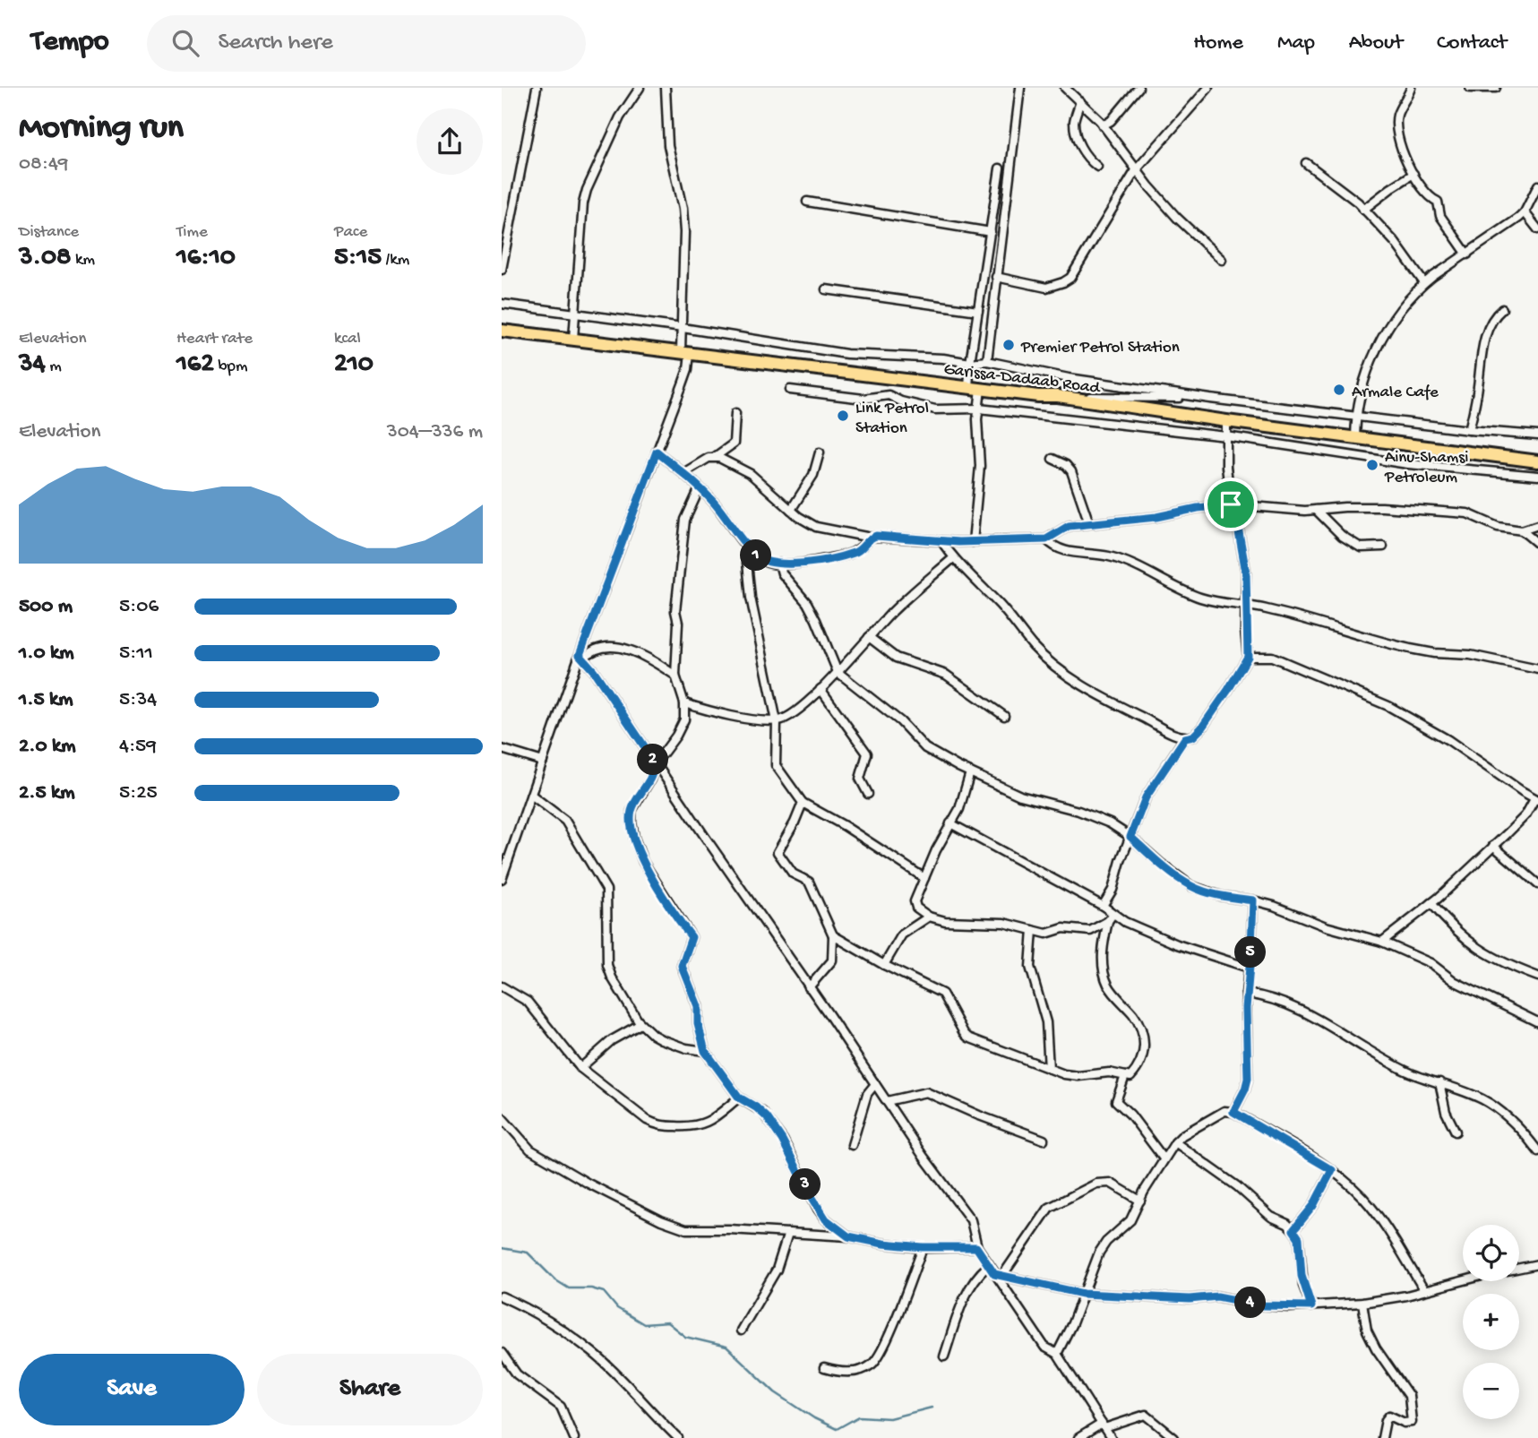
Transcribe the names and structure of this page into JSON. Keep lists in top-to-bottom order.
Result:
{
  "streets": {
    "highway": ["Garissa-Dadaab Road"]
  },
  "places": [
    "Premier Petrol Station",
    "Armale Cafe",
    "Link Petrol Station",
    "Ainu-Shamsi Petroleum"
  ],
  "page": {
    "header": "Tempo",
    "search": "Search here",
    "nav": [
      "Home",
      "Map",
      "About",
      "Contact"
    ],
    "heading": ["Morning run", "08:49"],
    "stats": [
      ["Distance", "3.08 km"],
      ["Time", "16:10"],
      ["Pace", "5:15 /km"],
      ["Elevation", "34 m"],
      ["Heart rate", "162 bpm"],
      ["kcal", "210"]
    ],
    "chart": ["Elevation", "304–336 m"],
    "pins": [
      "1",
      "2",
      "5",
      "3",
      "4"
    ],
    "list": [
      {
        "name": "500 m",
        "note": "5:06"
      },
      {
        "name": "1.0 km",
        "note": "5:11"
      },
      {
        "name": "1.5 km",
        "note": "5:34"
      },
      {
        "name": "2.0 km",
        "note": "4:59"
      },
      {
        "name": "2.5 km",
        "note": "5:25"
      }
    ],
    "map_buttons": ["+", "−"],
    "buttons": ["Save", "Share"]
  }
}
